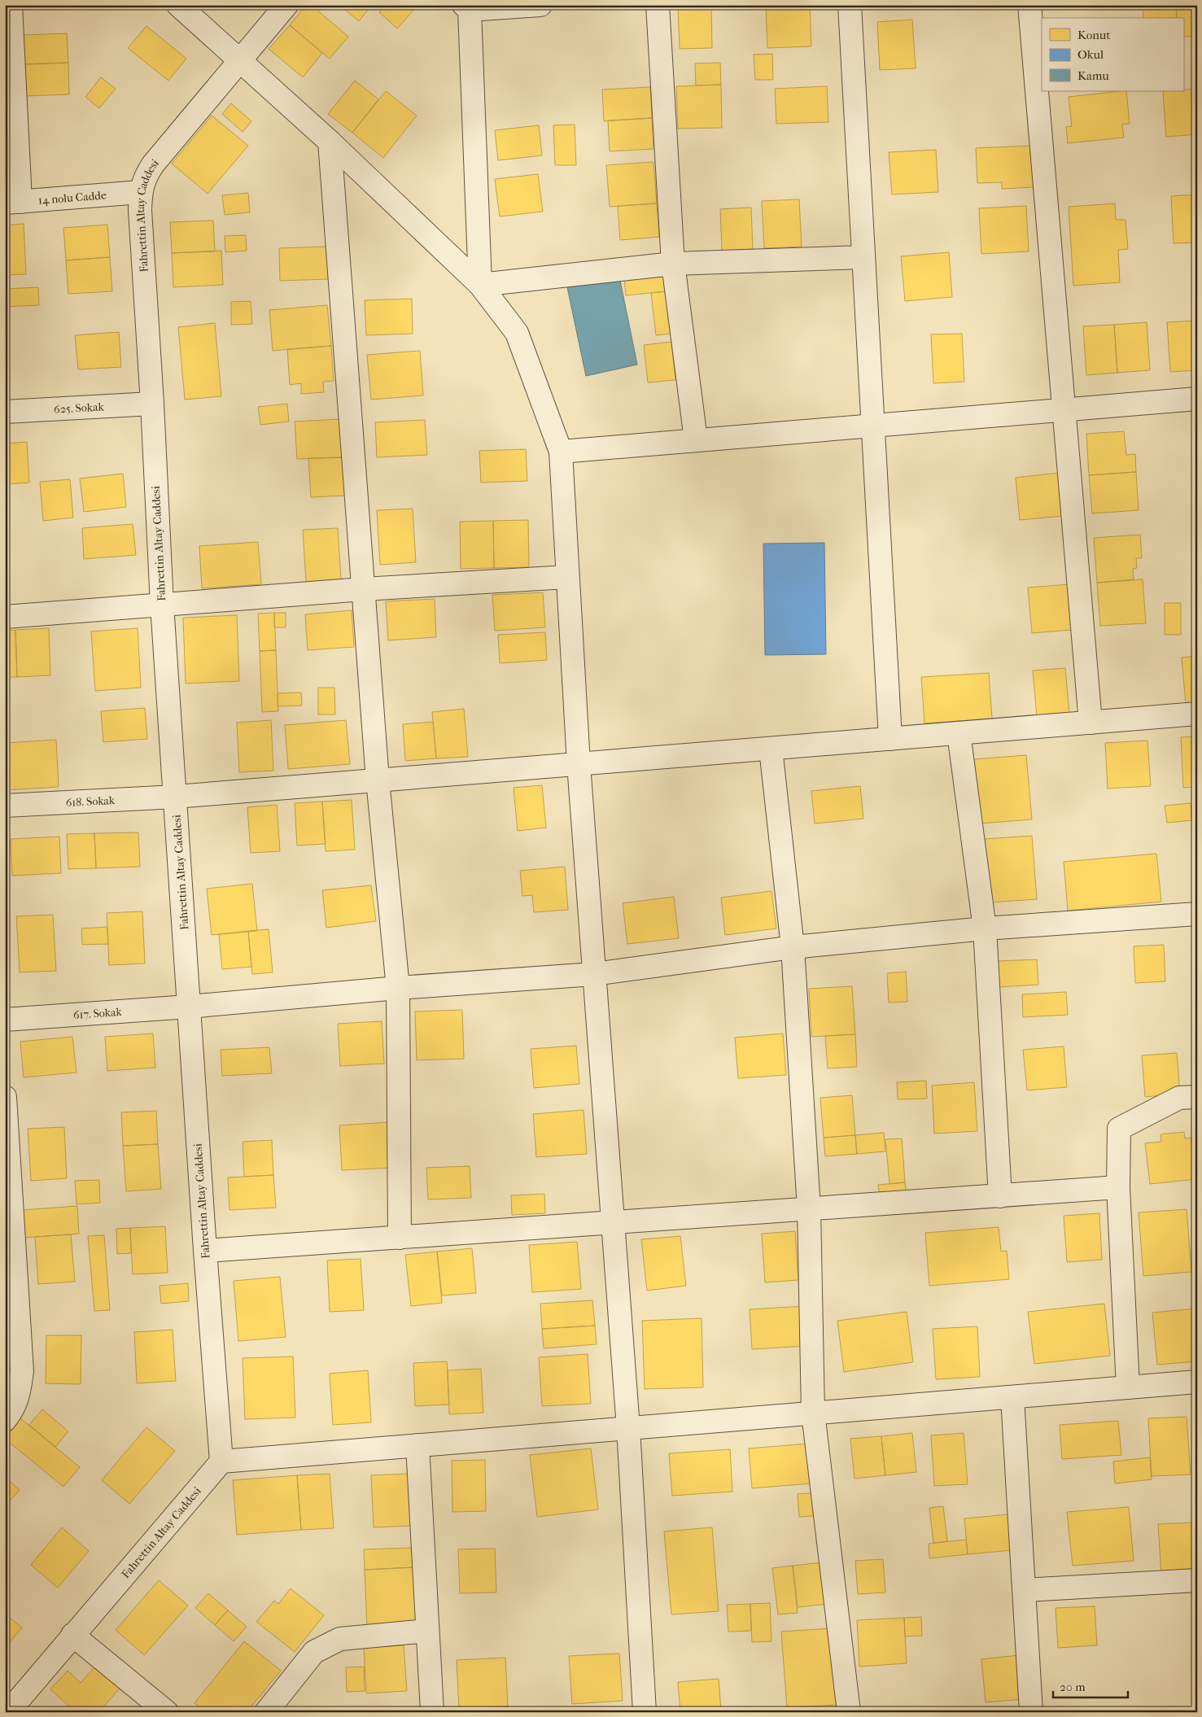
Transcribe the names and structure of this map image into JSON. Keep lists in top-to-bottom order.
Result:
{
  "streets": {
    "street": [
      "14 nolu Cadde",
      "Fahrettin Altay Caddesi",
      "625. Sokak",
      "618. Sokak",
      "617. Sokak"
    ]
  },
  "crossings": [
    ["14 nolu Cadde", "Fahrettin Altay Caddesi"],
    ["Fahrettin Altay Caddesi", "625. Sokak"],
    ["Fahrettin Altay Caddesi", "618. Sokak"],
    ["Fahrettin Altay Caddesi", "617. Sokak"]
  ],
  "legend": ["Konut", "Okul", "Kamu"],
  "scale_bar": "20 m"
}
